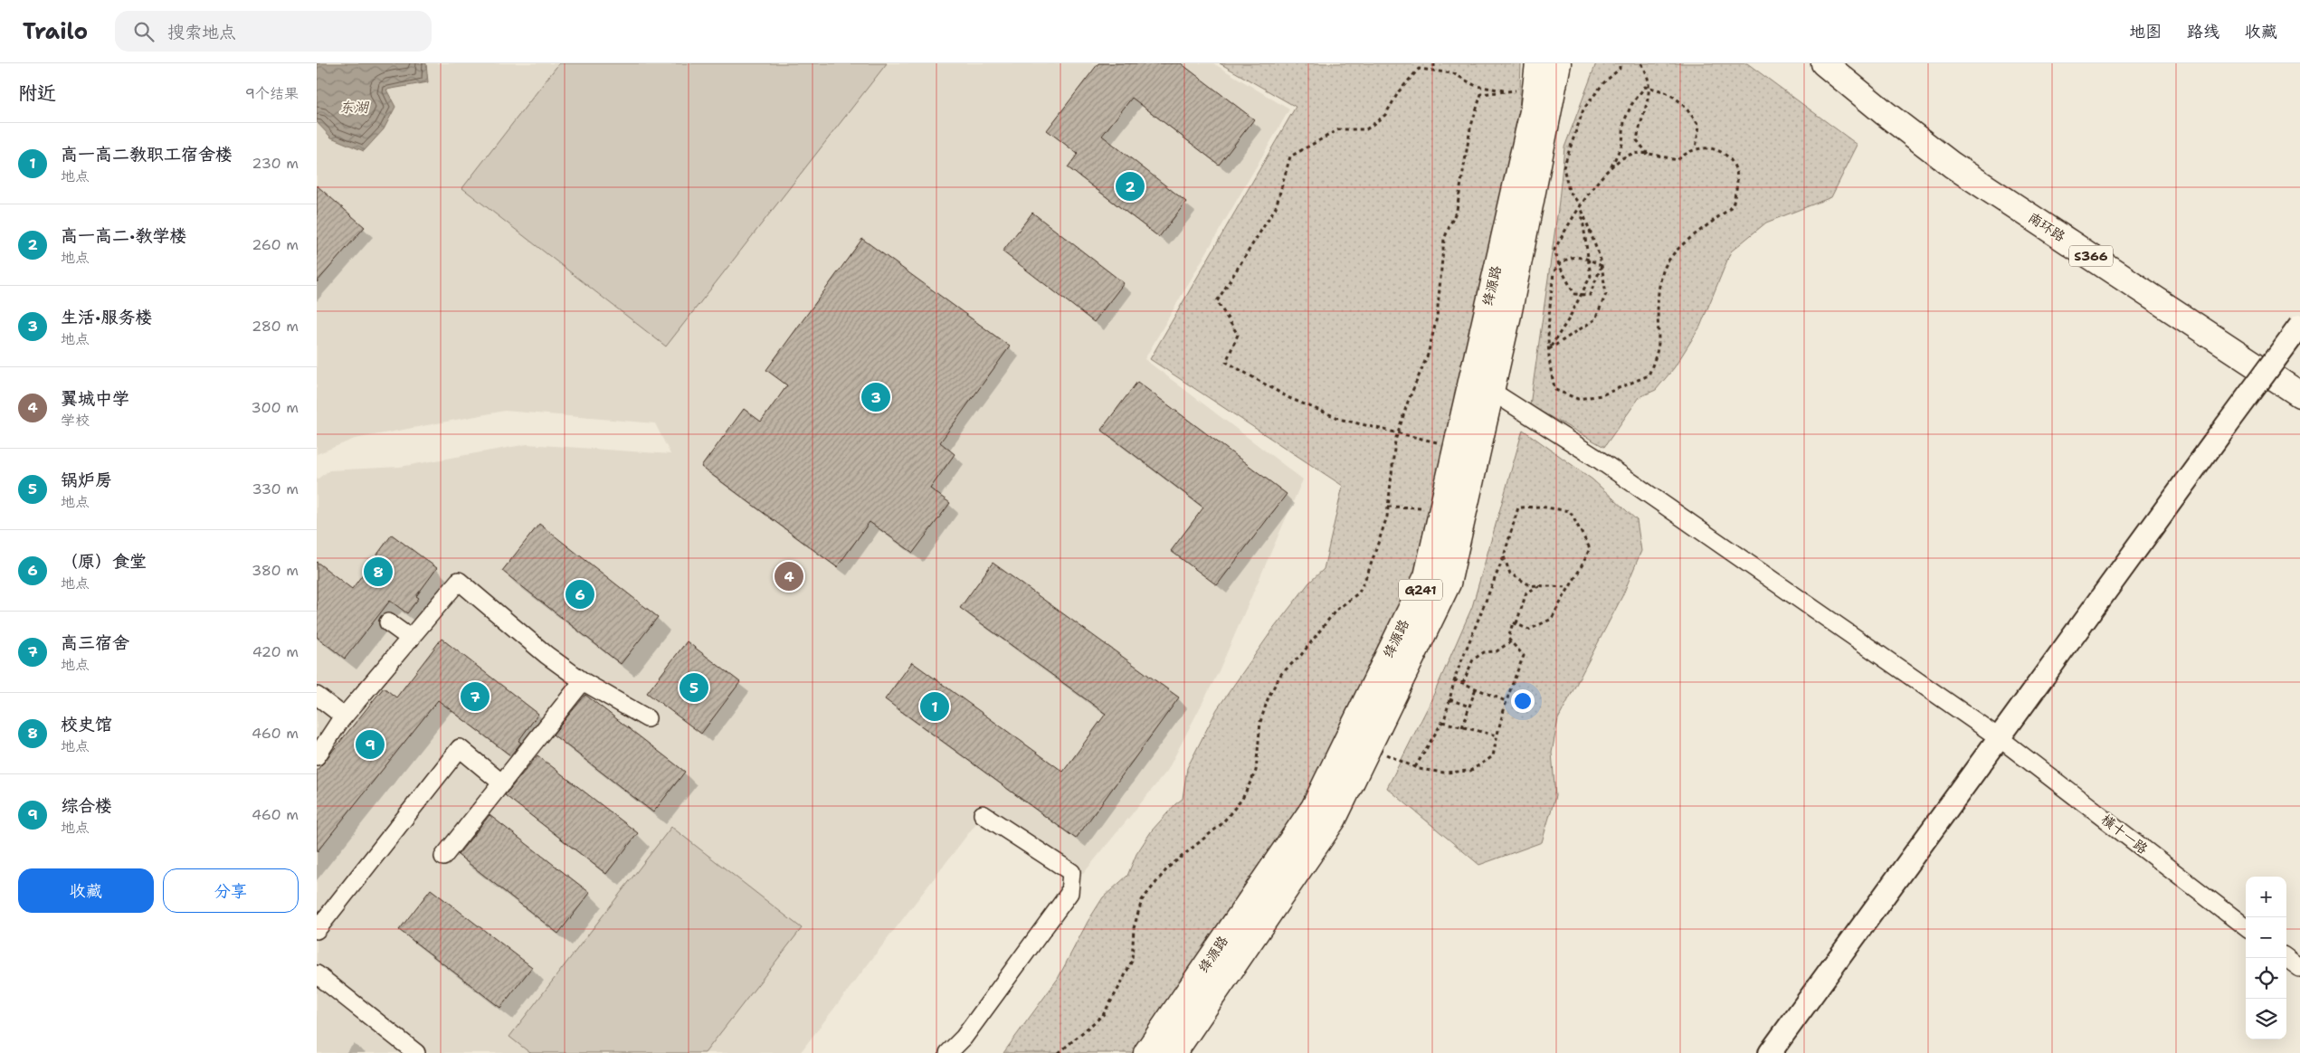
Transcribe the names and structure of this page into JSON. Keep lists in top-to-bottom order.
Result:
{
  "streets": {
    "main road": [
      "南环路",
      "S366",
      "绛源路",
      "G241"
    ],
    "street": ["横十一路"]
  },
  "crossings": [
    ["绛源路", "横十一路"]
  ],
  "water": ["东湖"],
  "page": {
    "header": "Trailo",
    "search": "搜索地点",
    "nav": ["地图", "路线", "收藏"],
    "heading": ["附近", "9个结果"],
    "list": [
      {
        "mark": "1",
        "name": "高一高二教职工宿舍楼",
        "note": "地点",
        "value": "230 m"
      },
      {
        "mark": "2",
        "name": "高一高二·教学楼",
        "note": "地点",
        "value": "260 m"
      },
      {
        "mark": "3",
        "name": "生活·服务楼",
        "note": "地点",
        "value": "280 m"
      },
      {
        "mark": "4",
        "name": "翼城中学",
        "note": "学校",
        "value": "300 m"
      },
      {
        "mark": "5",
        "name": "锅炉房",
        "note": "地点",
        "value": "330 m"
      },
      {
        "mark": "6",
        "name": "（原）食堂",
        "note": "地点",
        "value": "380 m"
      },
      {
        "mark": "7",
        "name": "高三宿舍",
        "note": "地点",
        "value": "420 m"
      },
      {
        "mark": "8",
        "name": "校史馆",
        "note": "地点",
        "value": "460 m"
      },
      {
        "mark": "9",
        "name": "综合楼",
        "note": "地点",
        "value": "460 m"
      }
    ],
    "pins": [
      "2",
      "3",
      "8",
      "4",
      "6",
      "5",
      "7",
      "1",
      "9"
    ],
    "buttons": ["收藏", "分享"],
    "map_buttons": ["+", "−"]
  }
}
